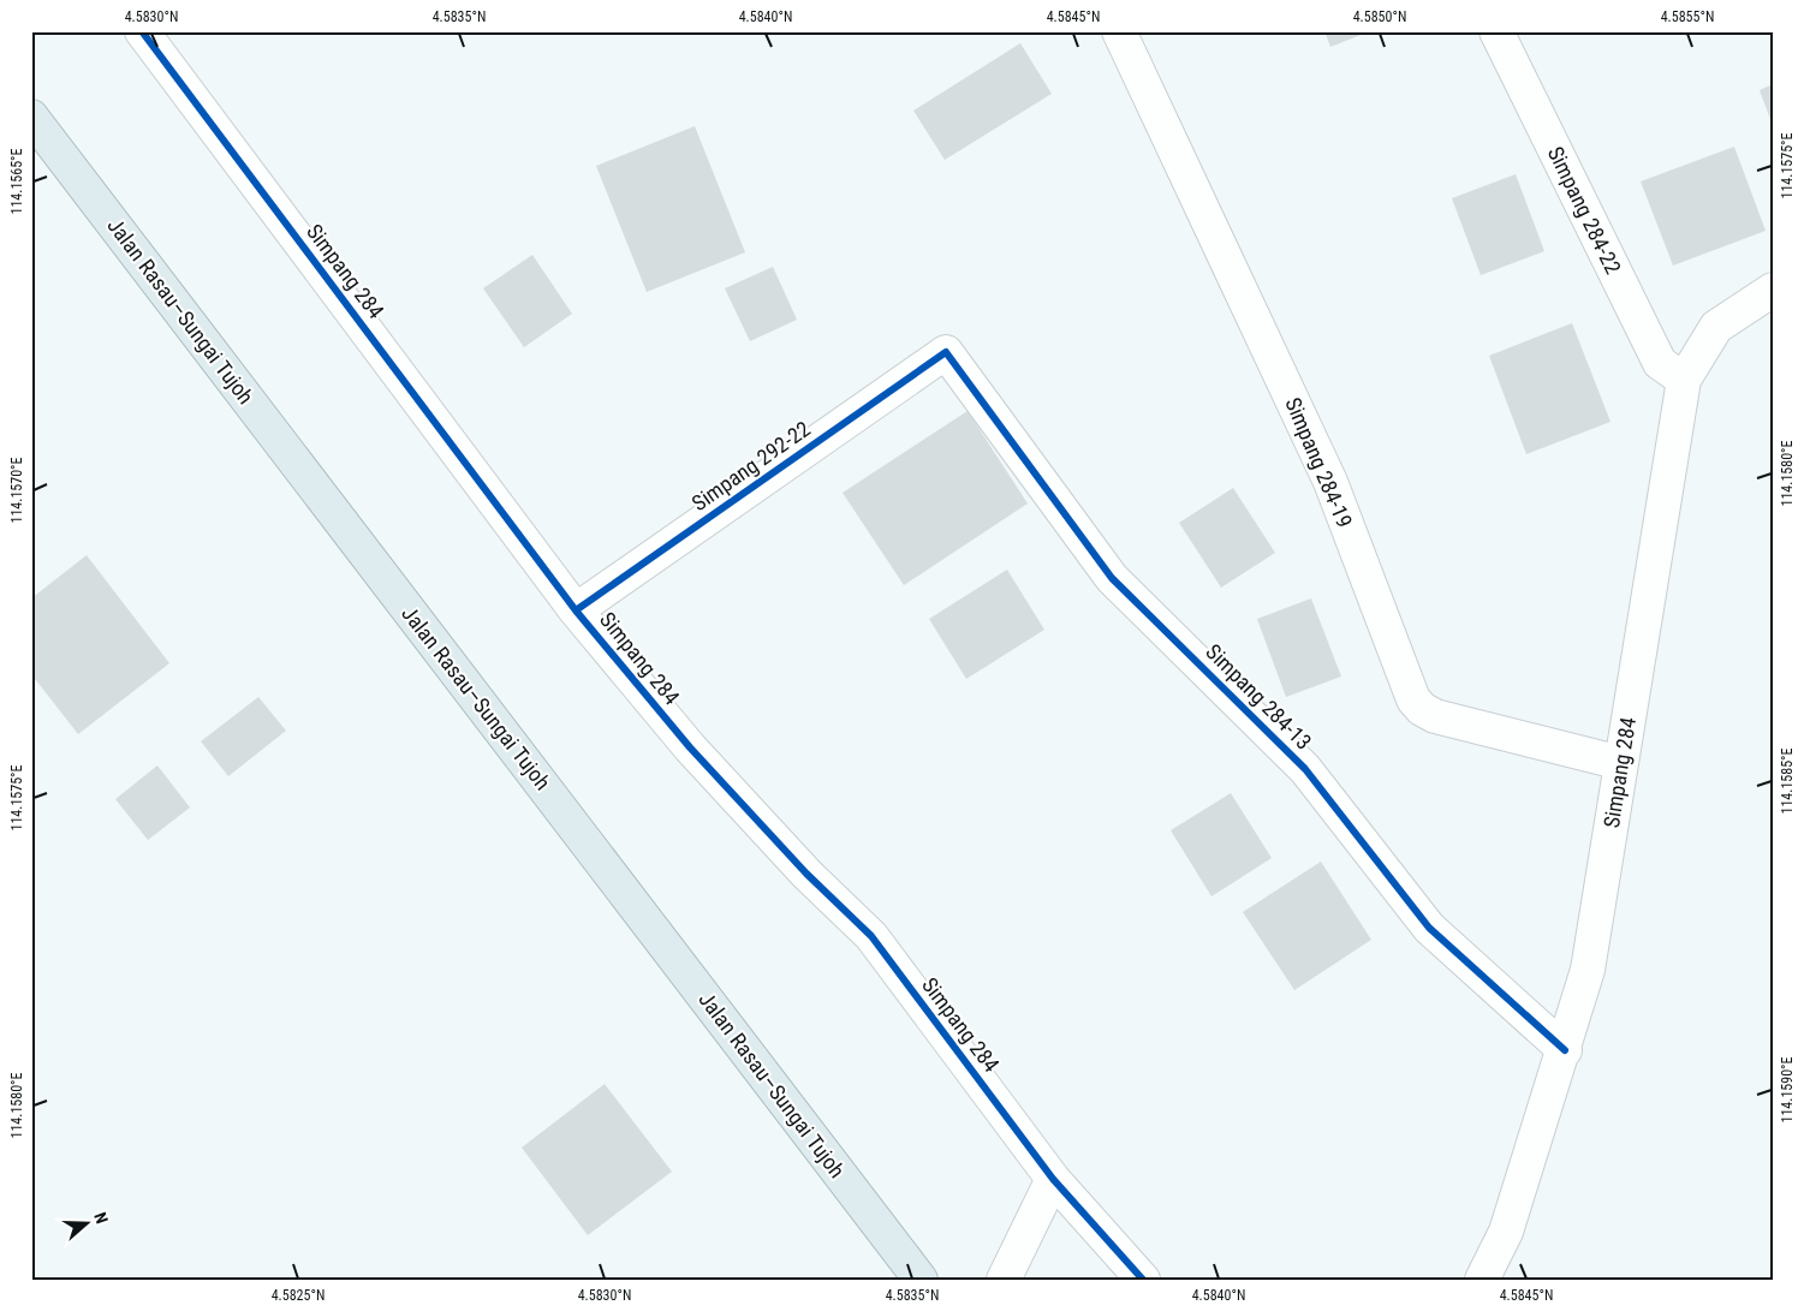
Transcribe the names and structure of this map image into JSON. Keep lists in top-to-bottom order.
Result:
{
  "streets": {
    "highway": ["Jalan Rasau–Sungai Tujoh"],
    "street": [
      "Simpang 284-22",
      "Simpang 284",
      "Simpang 284-19",
      "Simpang 292-22",
      "Simpang 284-13"
    ]
  },
  "crossings": [
    ["Simpang 284-22", "Simpang 284"],
    ["Simpang 284", "Simpang 284-19"],
    ["Simpang 284", "Simpang 292-22"],
    ["Simpang 284", "Simpang 284-13"],
    ["Simpang 292-22", "Simpang 284-13"]
  ],
  "north": "right",
  "coordinates": [
    "4.5830°N",
    "4.5835°N",
    "4.5840°N",
    "4.5845°N",
    "4.5850°N",
    "4.5855°N",
    "114.1575°E",
    "114.1565°E",
    "114.1580°E",
    "114.1570°E",
    "114.1585°E",
    "114.1590°E",
    "4.5825°N"
  ]
}
